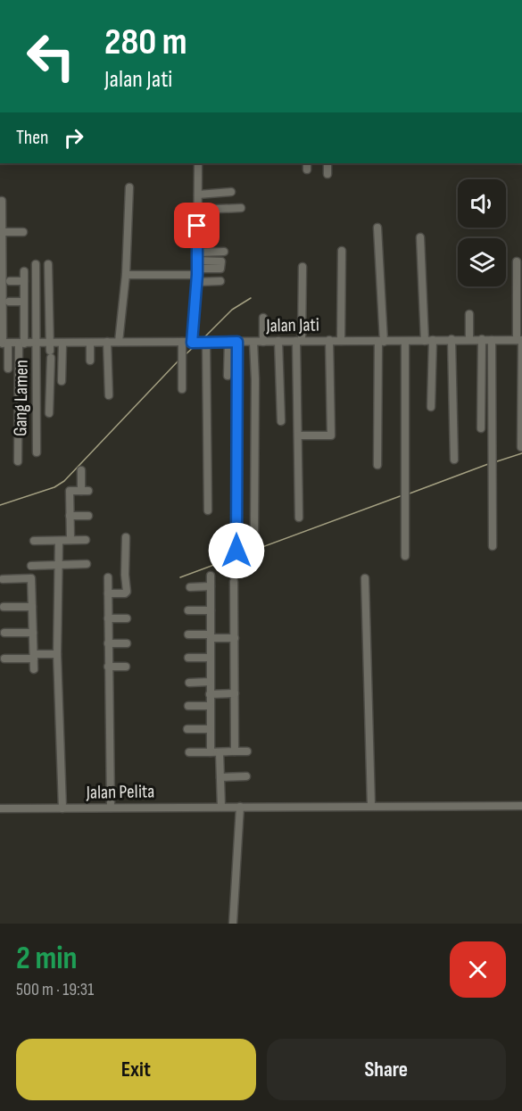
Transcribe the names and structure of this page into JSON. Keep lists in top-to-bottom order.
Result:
{
  "streets": {
    "street": ["Jalan Jati", "Gang Lamen", "Jalan Pelita"]
  },
  "crossings": [
    ["Jalan Jati", "Gang Lamen"]
  ],
  "page": {
    "turn": ["280 m", "Jalan Jati"],
    "then": "Then",
    "heading": ["2 min", "500 m · 19:31"],
    "buttons": ["Exit", "Share"]
  }
}
